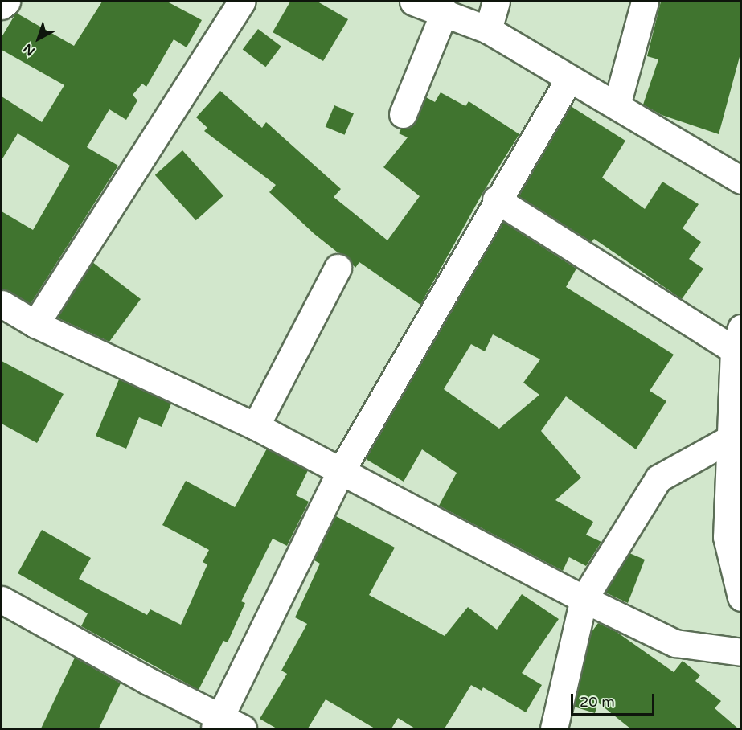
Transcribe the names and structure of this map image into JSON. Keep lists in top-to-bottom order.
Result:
{
  "scale_bar": "20 m",
  "north": "bottom left"
}
